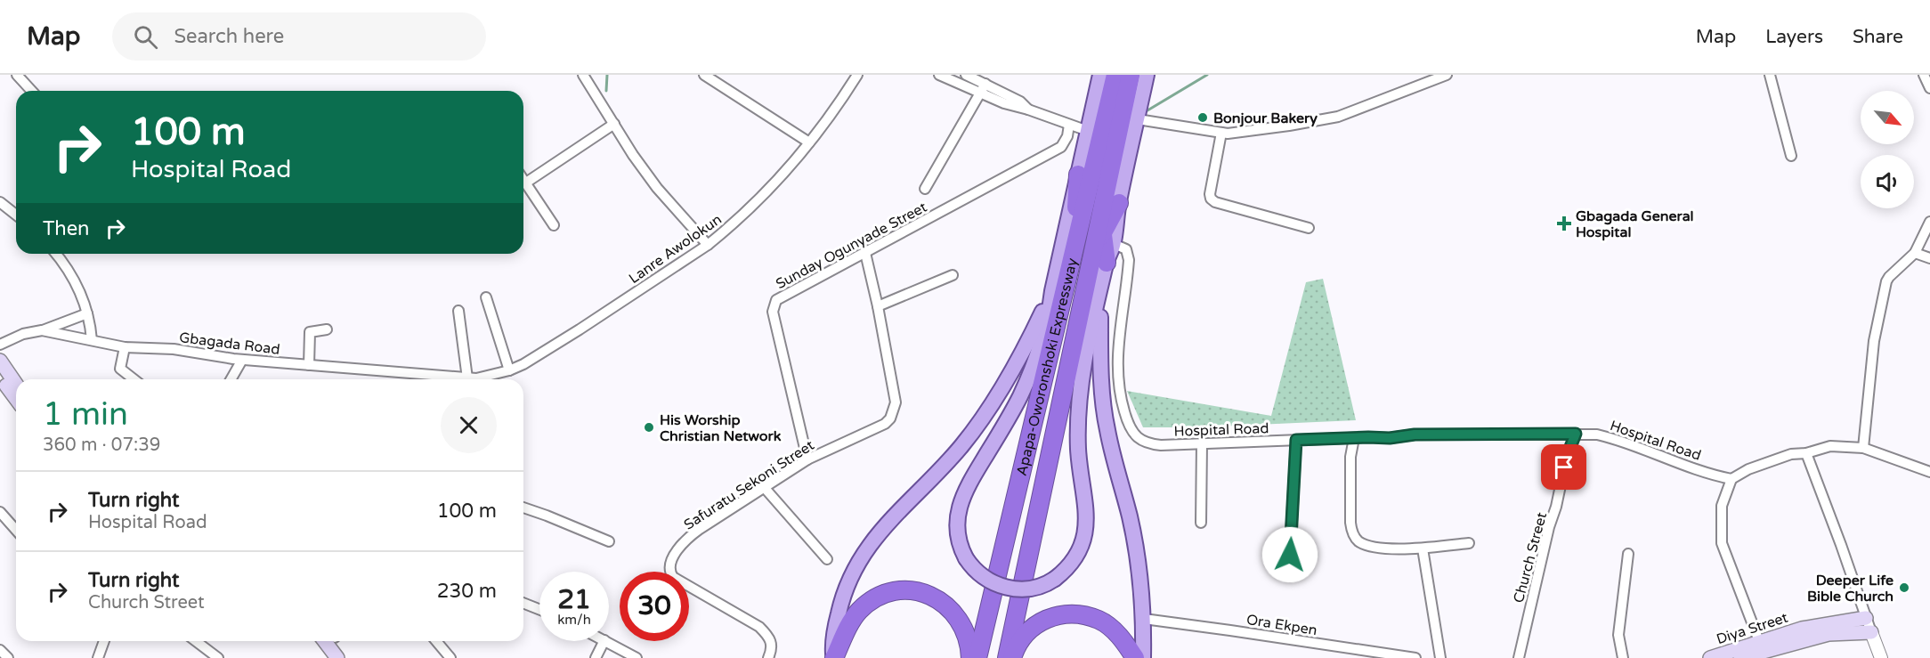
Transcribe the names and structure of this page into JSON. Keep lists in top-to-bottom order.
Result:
{
  "streets": {
    "highway": ["Apapa-Oworonshoki Expressway"],
    "main road": ["Diya Street"],
    "street": [
      "Sunday Ogunyade Street",
      "Lanre Awolokun",
      "Gbagada Road",
      "Hospital Road",
      "Safuratu Sekoni Street",
      "Church Street",
      "Ora Ekpen"
    ]
  },
  "crossings": [
    ["Sunday Ogunyade Street", "Safuratu Sekoni Street"],
    ["Hospital Road", "Church Street"]
  ],
  "places": {
    "other": ["Bonjour Bakery", "His Worship Christian Network", "Deeper Life Bible Church"],
    "health": ["Gbagada General Hospital"]
  },
  "north": "bottom right",
  "page": {
    "header": "Map",
    "search": "Search here",
    "nav": ["Map", "Layers", "Share"],
    "turn": ["100 m", "Hospital Road"],
    "then": "Then",
    "heading": ["1 min", "360 m · 07:39"],
    "list": [
      {
        "name": "Turn right",
        "note": "Hospital Road",
        "value": "100 m"
      },
      {
        "name": "Turn right",
        "note": "Church Street",
        "value": "230 m"
      }
    ],
    "speed": "21 km/h",
    "limit": "30"
  }
}
